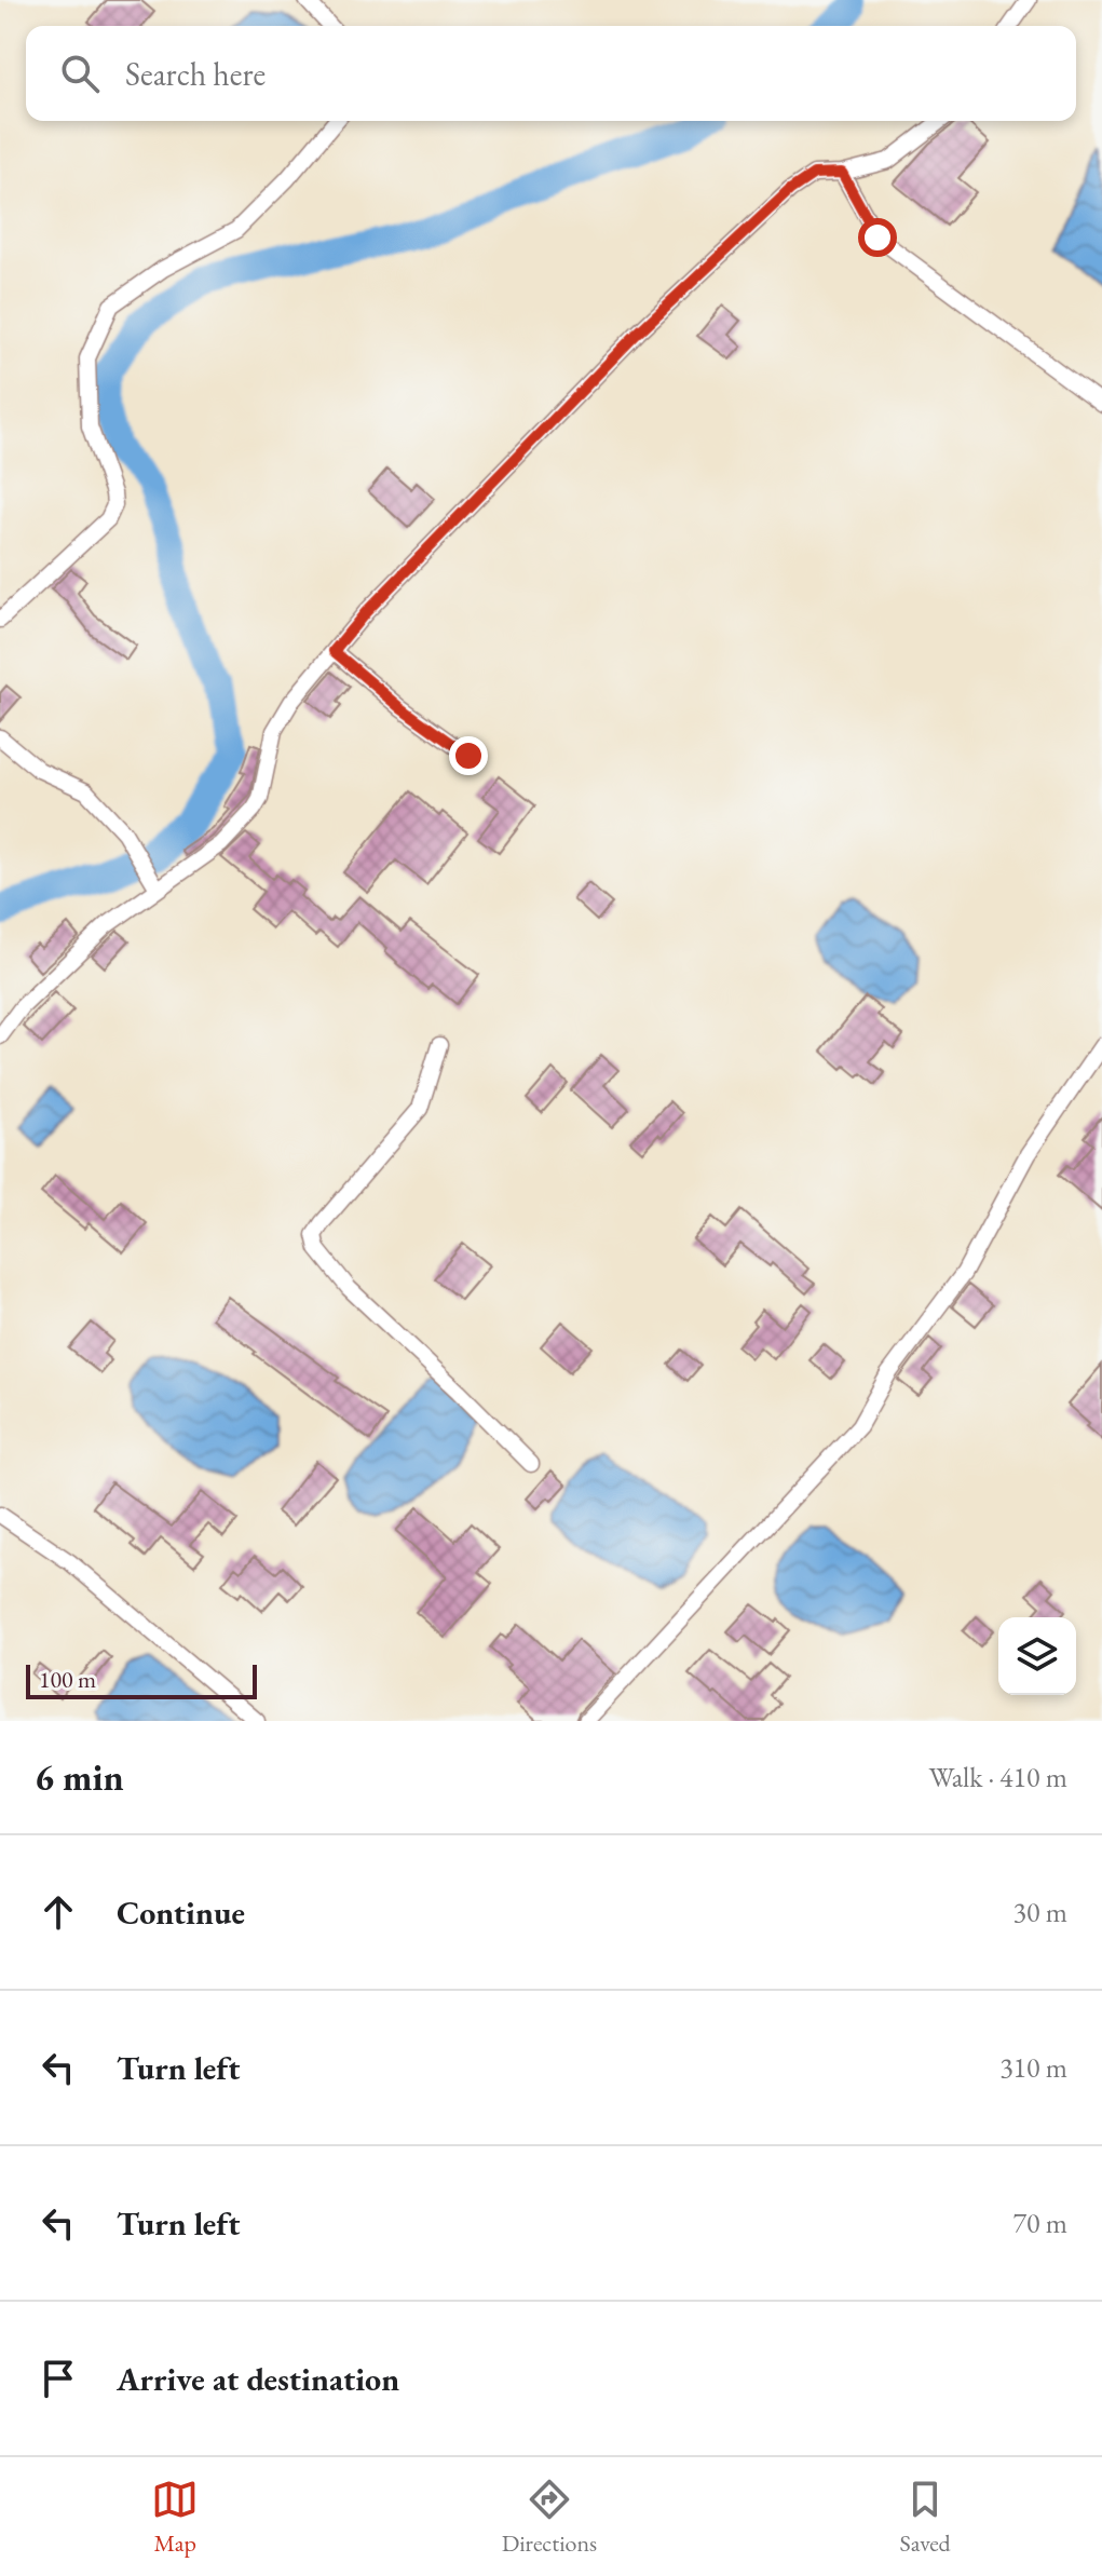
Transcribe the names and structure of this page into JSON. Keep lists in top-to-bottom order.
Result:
{
  "scale_bar": "100 m",
  "page": {
    "search": "Search here",
    "scale": "100 m",
    "heading": ["6 min", "Walk · 410 m"],
    "list": [
      ["Continue", "30 m"],
      ["Turn left", "310 m"],
      ["Turn left", "70 m"],
      "Arrive at destination"
    ],
    "nav": ["Map", "Directions", "Saved"]
  }
}
